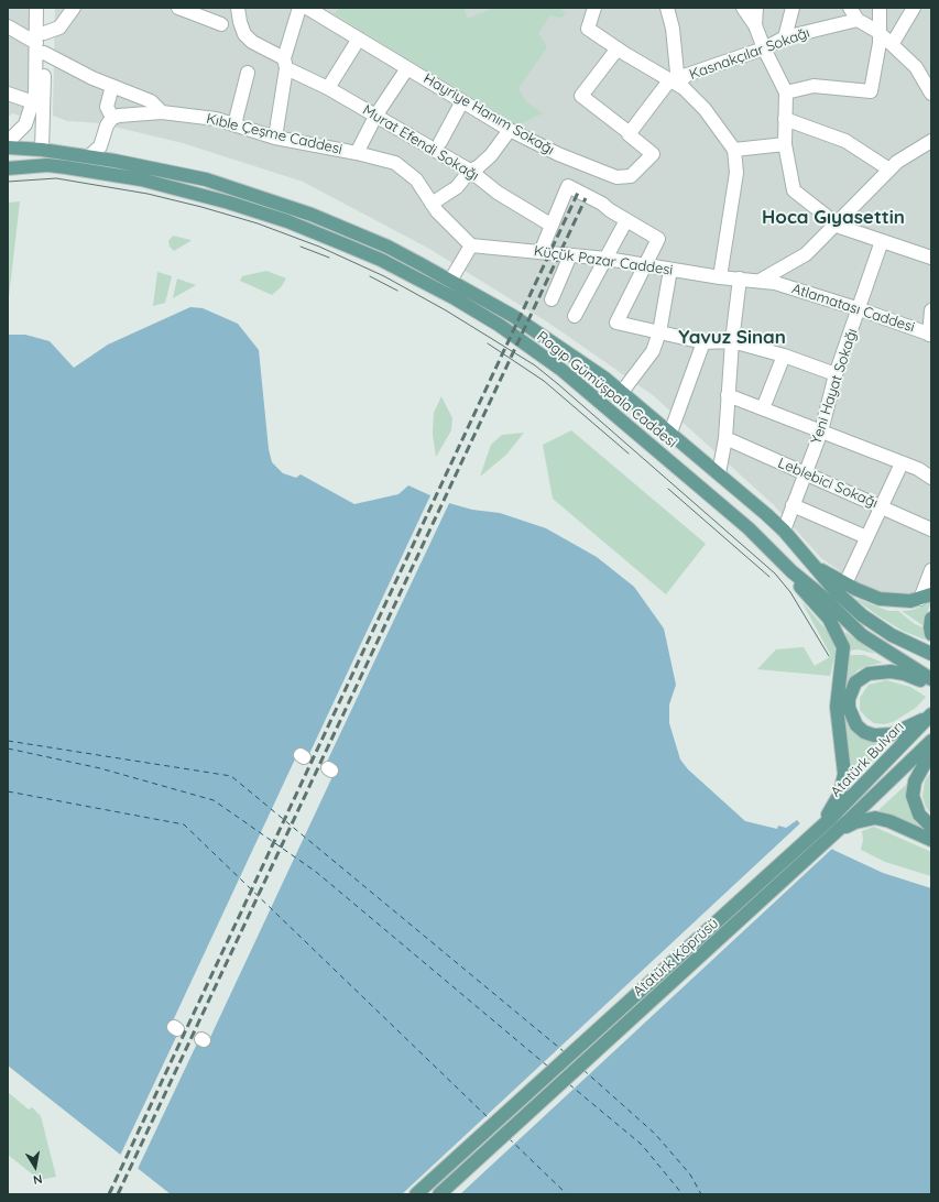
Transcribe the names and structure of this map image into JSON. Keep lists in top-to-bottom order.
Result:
{
  "streets": {
    "main road": ["Ragıp Gümüşpala Caddesi", "Atatürk Bulvarı", "Atatürk Köprüsü"],
    "street": [
      "Kasnakçılar Sokağı",
      "Hayriye Hanım Sokağı",
      "Kıble Çeşme Caddesi",
      "Murat Efendi Sokağı",
      "Küçük Pazar Caddesi",
      "Atlamatası Caddesi",
      "Yeni Hayat Sokağı",
      "Leblebici Sokağı"
    ]
  },
  "crossings": [
    ["Kıble Çeşme Caddesi", "Küçük Pazar Caddesi"],
    ["Küçük Pazar Caddesi", "Atlamatası Caddesi"],
    ["Atlamatası Caddesi", "Yeni Hayat Sokağı"],
    ["Yeni Hayat Sokağı", "Ragıp Gümüşpala Caddesi"],
    ["Yeni Hayat Sokağı", "Leblebici Sokağı"],
    ["Atatürk Bulvarı", "Atatürk Köprüsü"]
  ],
  "districts": ["Hoca Gıyasettin", "Yavuz Sinan"],
  "north": "bottom"
}
